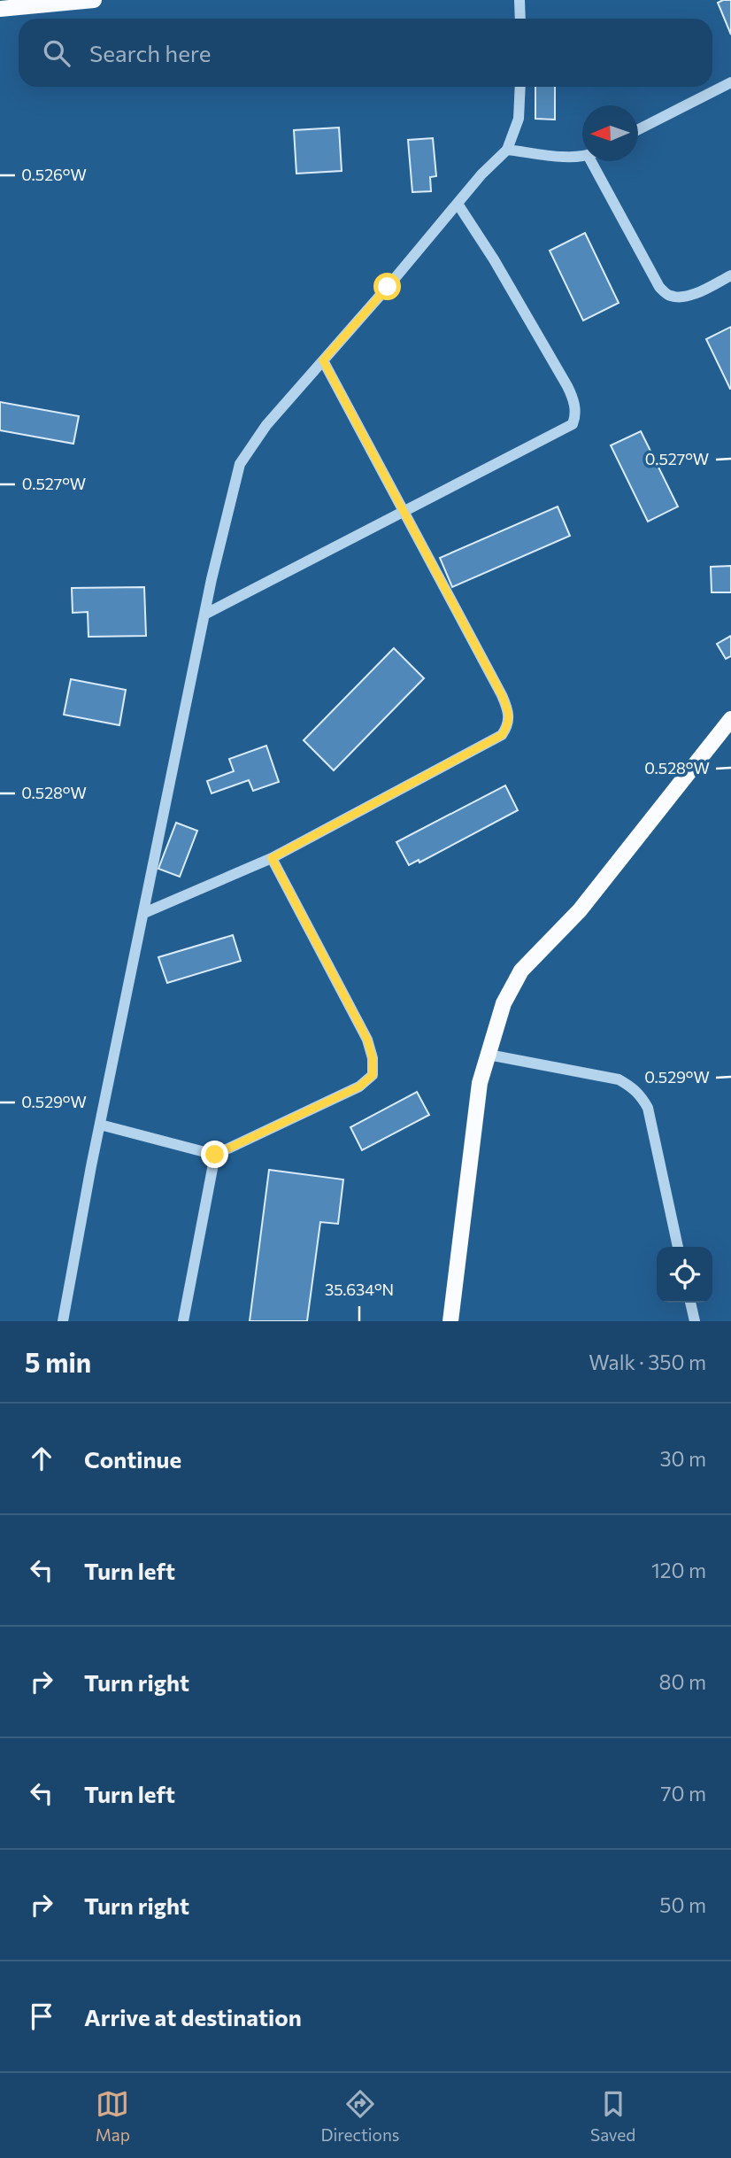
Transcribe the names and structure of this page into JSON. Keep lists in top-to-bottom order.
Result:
{
  "north": "left",
  "page": {
    "search": "Search here",
    "heading": ["5 min", "Walk · 350 m"],
    "list": [
      ["Continue", "30 m"],
      ["Turn left", "120 m"],
      ["Turn right", "80 m"],
      ["Turn left", "70 m"],
      ["Turn right", "50 m"],
      "Arrive at destination"
    ],
    "nav": ["Map", "Directions", "Saved"]
  },
  "coordinates": [
    "0.526°W",
    "0.527°W",
    "0.528°W",
    "0.529°W",
    "35.634°N"
  ]
}
